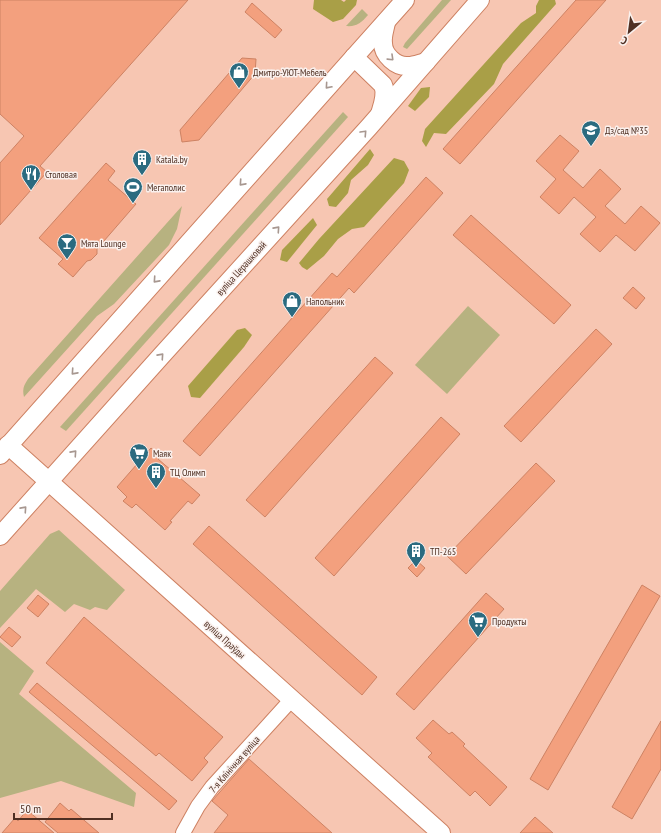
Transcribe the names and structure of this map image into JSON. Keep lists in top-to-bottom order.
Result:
{
  "streets": {
    "main road": ["вуліца Церашковай", "вуліца Праўды"],
    "street": ["7-я Клінічная вуліца"]
  },
  "crossings": [
    ["вуліца Церашковай", "вуліца Праўды"],
    ["вуліца Праўды", "7-я Клінічная вуліца"]
  ],
  "places": {
    "shop": ["Дмитро-УЮТ-Мебель", "Напольник"],
    "school or university": ["Дз/сад №35"],
    "building": ["Katala.by", "ТЦ Олимп", "ТП-265"],
    "restaurant": ["Столовая"],
    "sports": ["Мегаполис"],
    "bar": ["Мята Lounge"],
    "supermarket": ["Маяк", "Продукты"]
  },
  "scale_bar": "50 m",
  "north": "bottom left"
}
